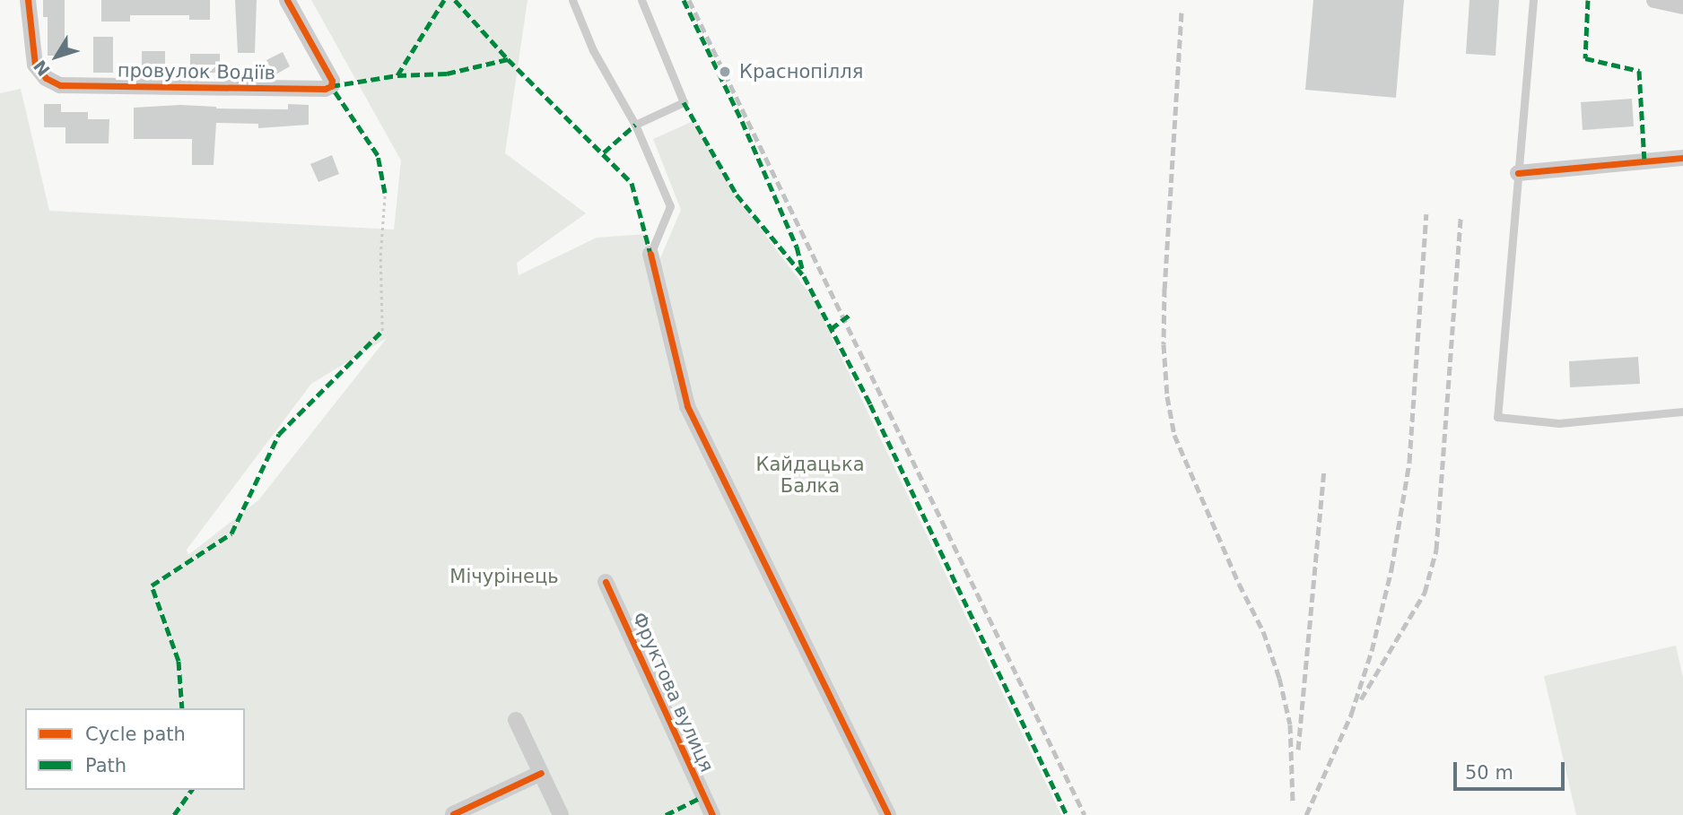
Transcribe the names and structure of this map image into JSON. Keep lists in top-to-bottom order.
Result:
{
  "streets": {
    "street": ["провулок Водіїв", "Фруктова вулиця"]
  },
  "parks": ["Кайдацька Балка", "Мічурінець"],
  "places": ["Краснопілля"],
  "legend": ["Cycle path", "Path"],
  "scale_bar": "50 m",
  "north": "bottom left"
}
